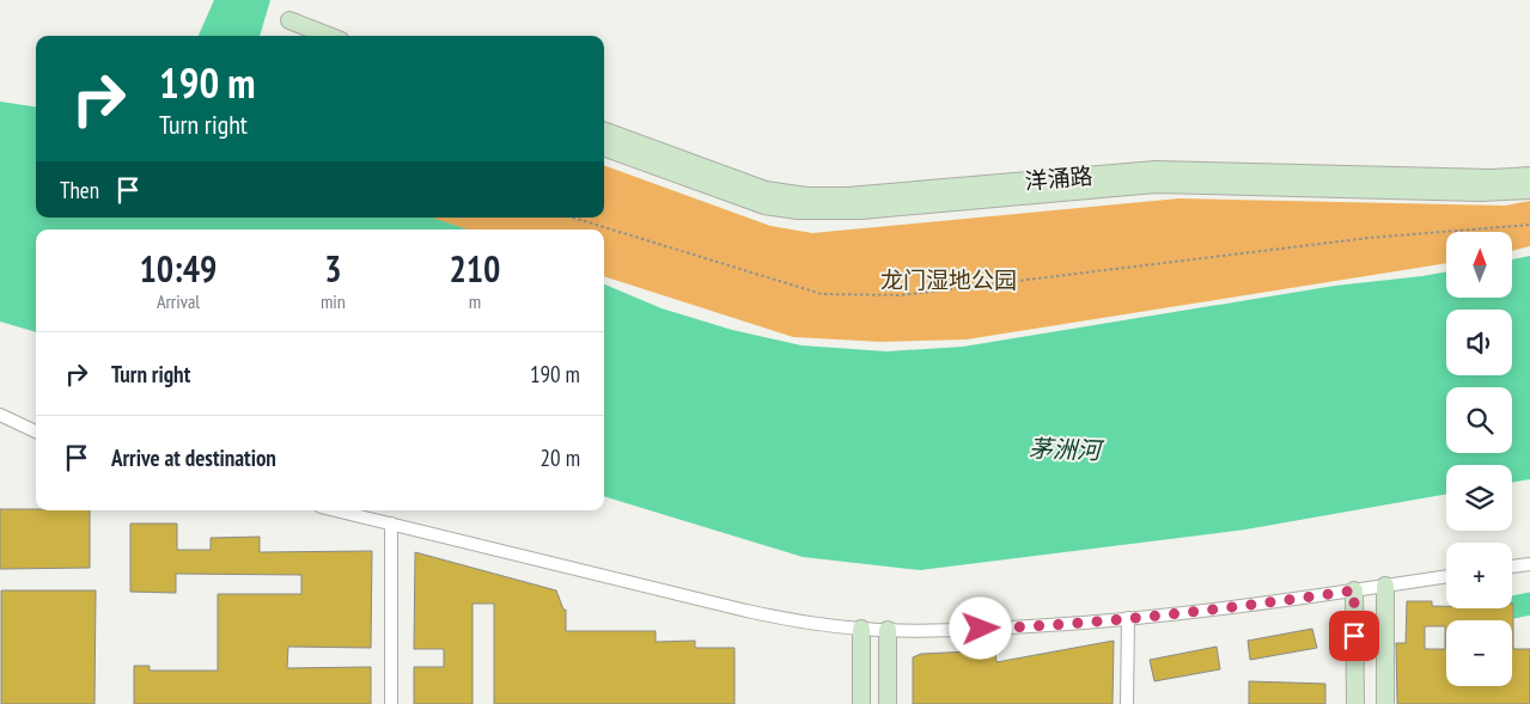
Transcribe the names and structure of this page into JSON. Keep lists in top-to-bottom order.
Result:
{
  "streets": {
    "street": ["洋涌路"]
  },
  "water": ["茅洲河"],
  "parks": ["龙门湿地公园"],
  "north": "top",
  "page": {
    "turn": ["190 m", "Turn right"],
    "then": "Then",
    "eta": [
      "10:49",
      "Arrival",
      "3",
      "min",
      "210",
      "m"
    ],
    "map_buttons": ["+", "−"],
    "list": [
      {
        "name": "Turn right",
        "value": "190 m"
      },
      {
        "name": "Arrive at destination",
        "value": "20 m"
      }
    ]
  }
}
